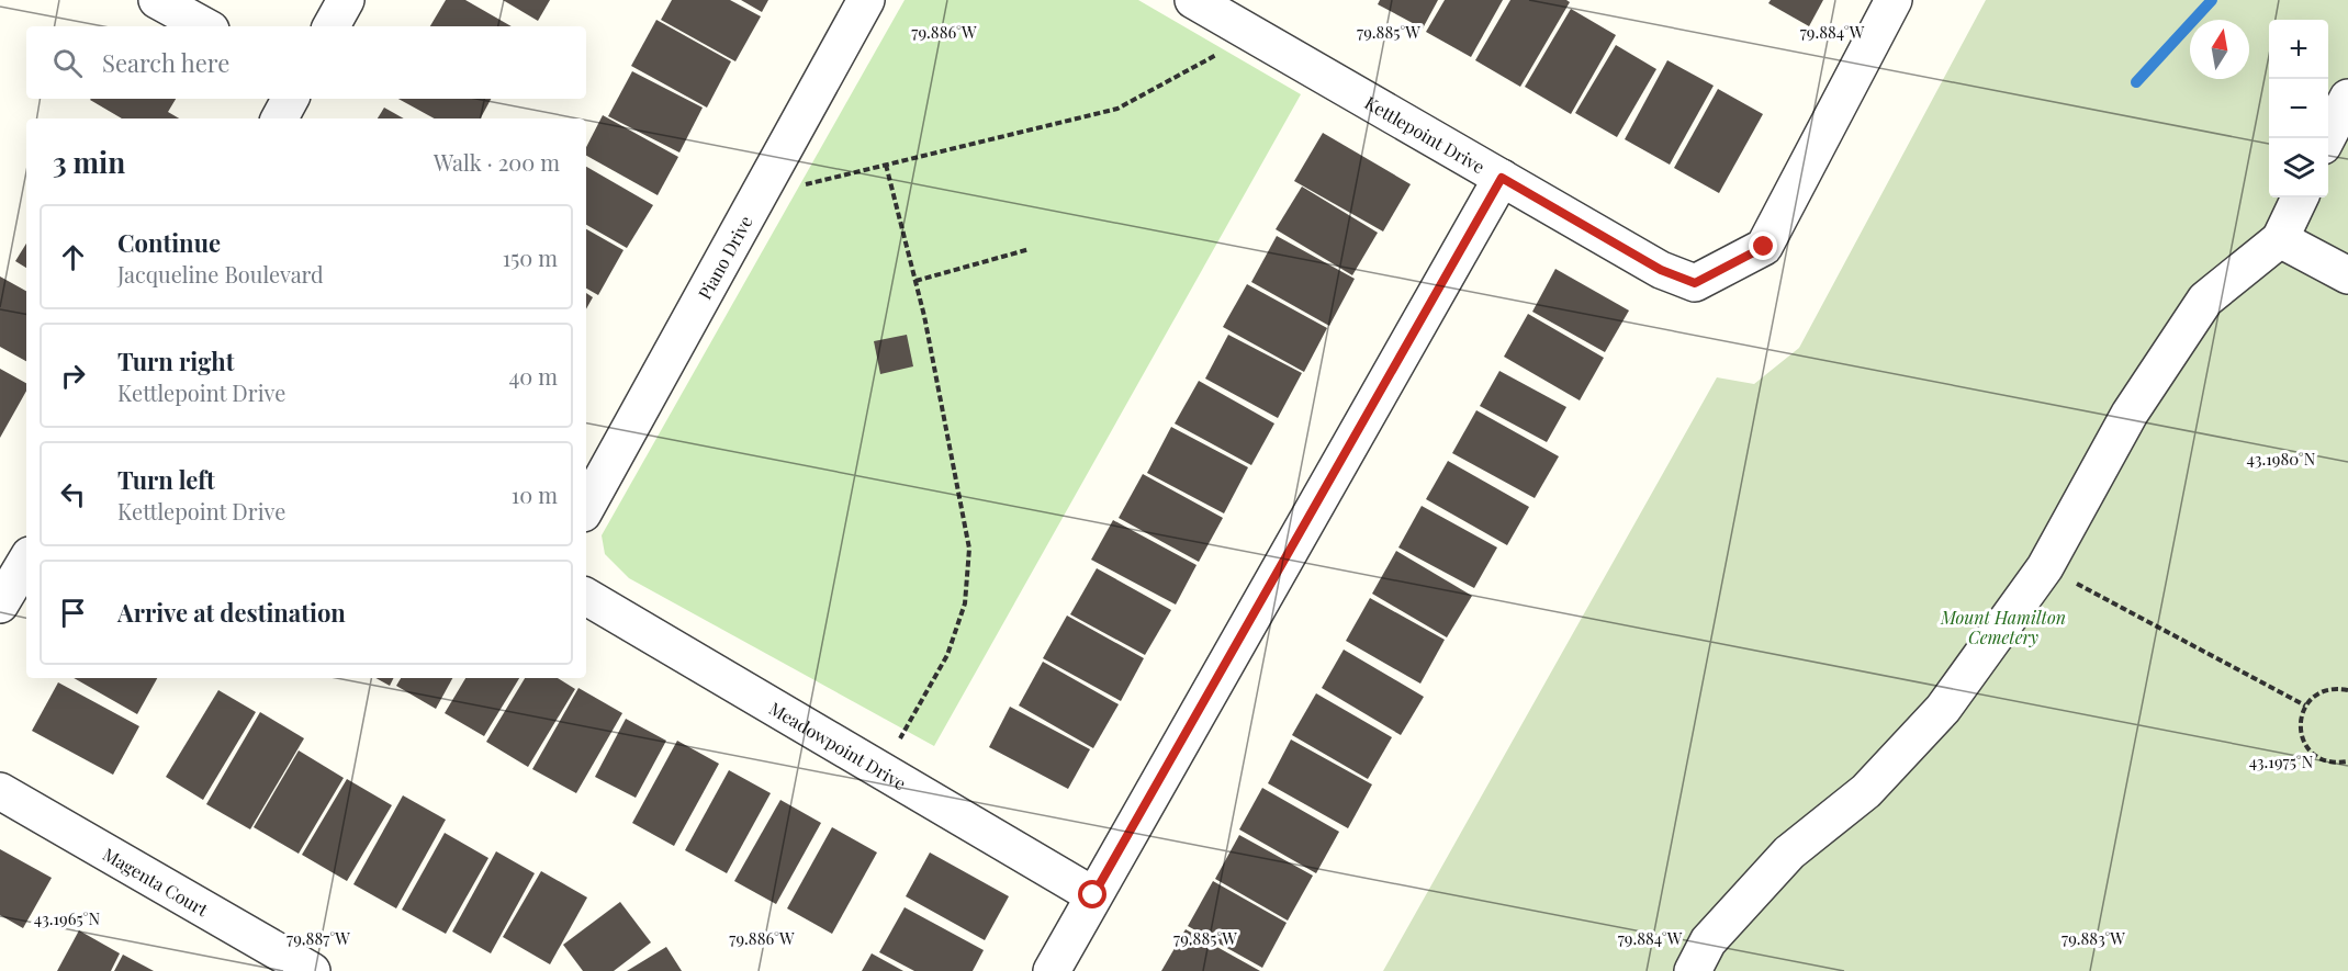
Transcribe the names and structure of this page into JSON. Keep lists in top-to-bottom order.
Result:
{
  "streets": {
    "street": [
      "Kettlepoint Drive",
      "Piano Drive",
      "Meadowpoint Drive",
      "Magenta Court"
    ]
  },
  "parks": ["Mount Hamilton Cemetery"],
  "north": "top",
  "page": {
    "map_buttons": ["+", "−"],
    "search": "Search here",
    "heading": ["3 min", "Walk · 200 m"],
    "list": [
      ["Continue", "Jacqueline Boulevard", "150 m"],
      ["Turn right", "Kettlepoint Drive", "40 m"],
      ["Turn left", "Kettlepoint Drive", "10 m"],
      "Arrive at destination"
    ]
  },
  "coordinates": [
    "79.886°W",
    "79.885°W",
    "79.884°W",
    "43.1980°N",
    "43.1975°N",
    "43.1965°N",
    "79.887°W",
    "79.883°W"
  ]
}
